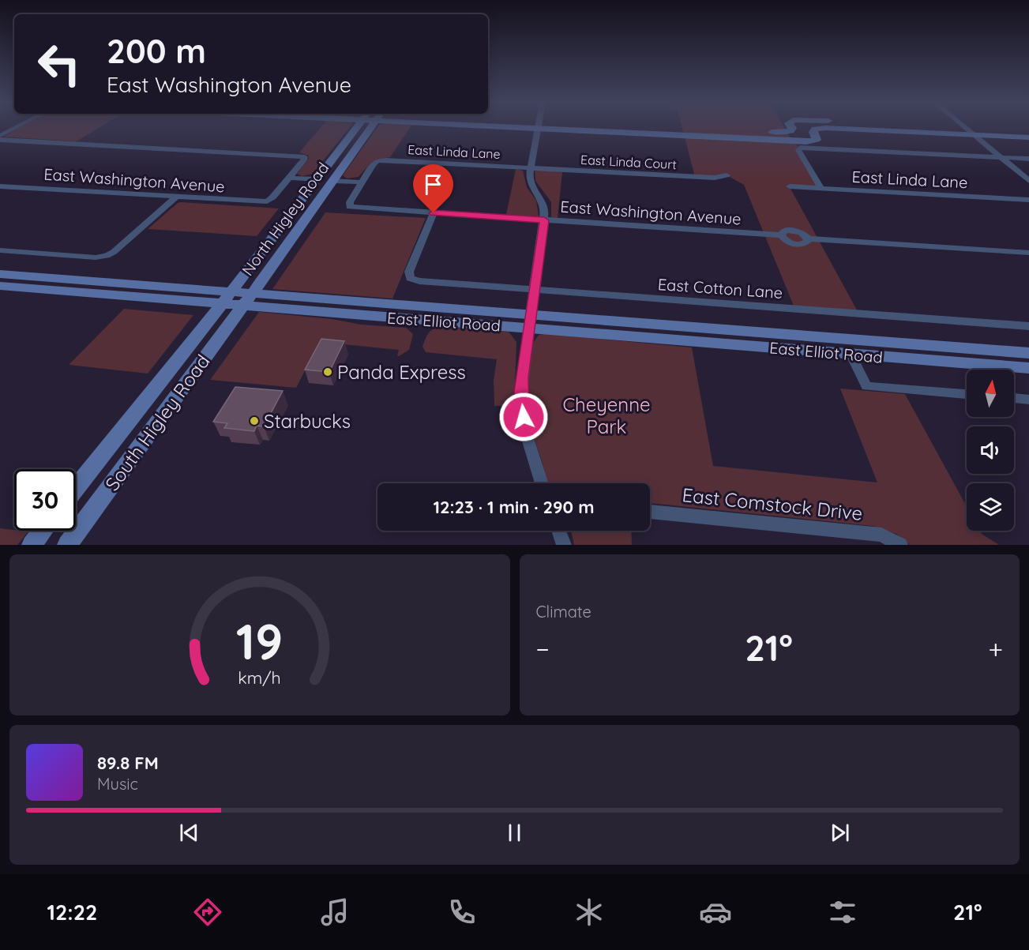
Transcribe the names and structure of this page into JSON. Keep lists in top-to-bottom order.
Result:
{
  "streets": {
    "main road": ["North Higley Road", "East Elliot Road", "South Higley Road"],
    "street": [
      "East Linda Lane",
      "East Linda Court",
      "East Washington Avenue",
      "East Cotton Lane",
      "East Comstock Drive"
    ]
  },
  "crossings": [
    ["East Linda Lane", "East Linda Court"],
    ["East Linda Lane", "East Washington Avenue"],
    ["East Washington Avenue", "East Cotton Lane"],
    ["North Higley Road", "East Elliot Road"],
    ["North Higley Road", "South Higley Road"],
    ["East Elliot Road", "South Higley Road"]
  ],
  "parks": ["Cheyenne Park"],
  "places": ["Panda Express", "Starbucks"],
  "north": "top",
  "page": {
    "turn": ["200 m", "East Washington Avenue"],
    "limit": "30",
    "trip": "12:23 · 1 min · 290 m",
    "tile": "Climate",
    "heat": ["−", "21°", "+"],
    "song": ["89.8 FM", "Music"],
    "tabs": ["12:22", "21°"],
    "gauge": ["19", "km/h"]
  }
}
